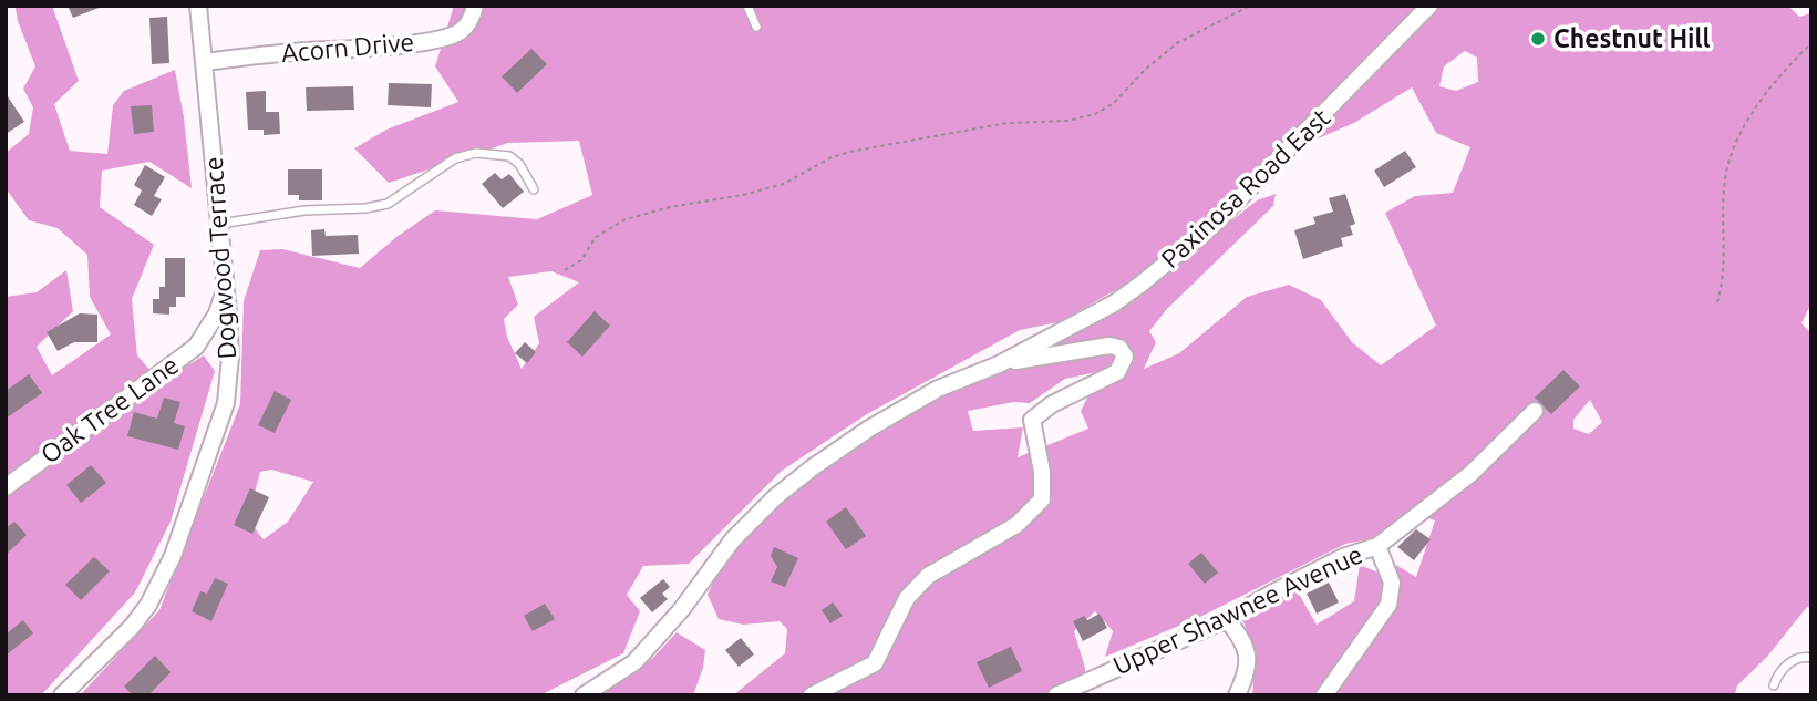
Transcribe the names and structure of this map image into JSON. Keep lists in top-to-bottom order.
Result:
{
  "streets": {
    "street": [
      "Acorn Drive",
      "Paxinosa Road East",
      "Dogwood Terrace",
      "Oak Tree Lane",
      "Upper Shawnee Avenue"
    ]
  },
  "crossings": [
    ["Acorn Drive", "Dogwood Terrace"],
    ["Dogwood Terrace", "Oak Tree Lane"]
  ],
  "places": ["Chestnut Hill"]
}
